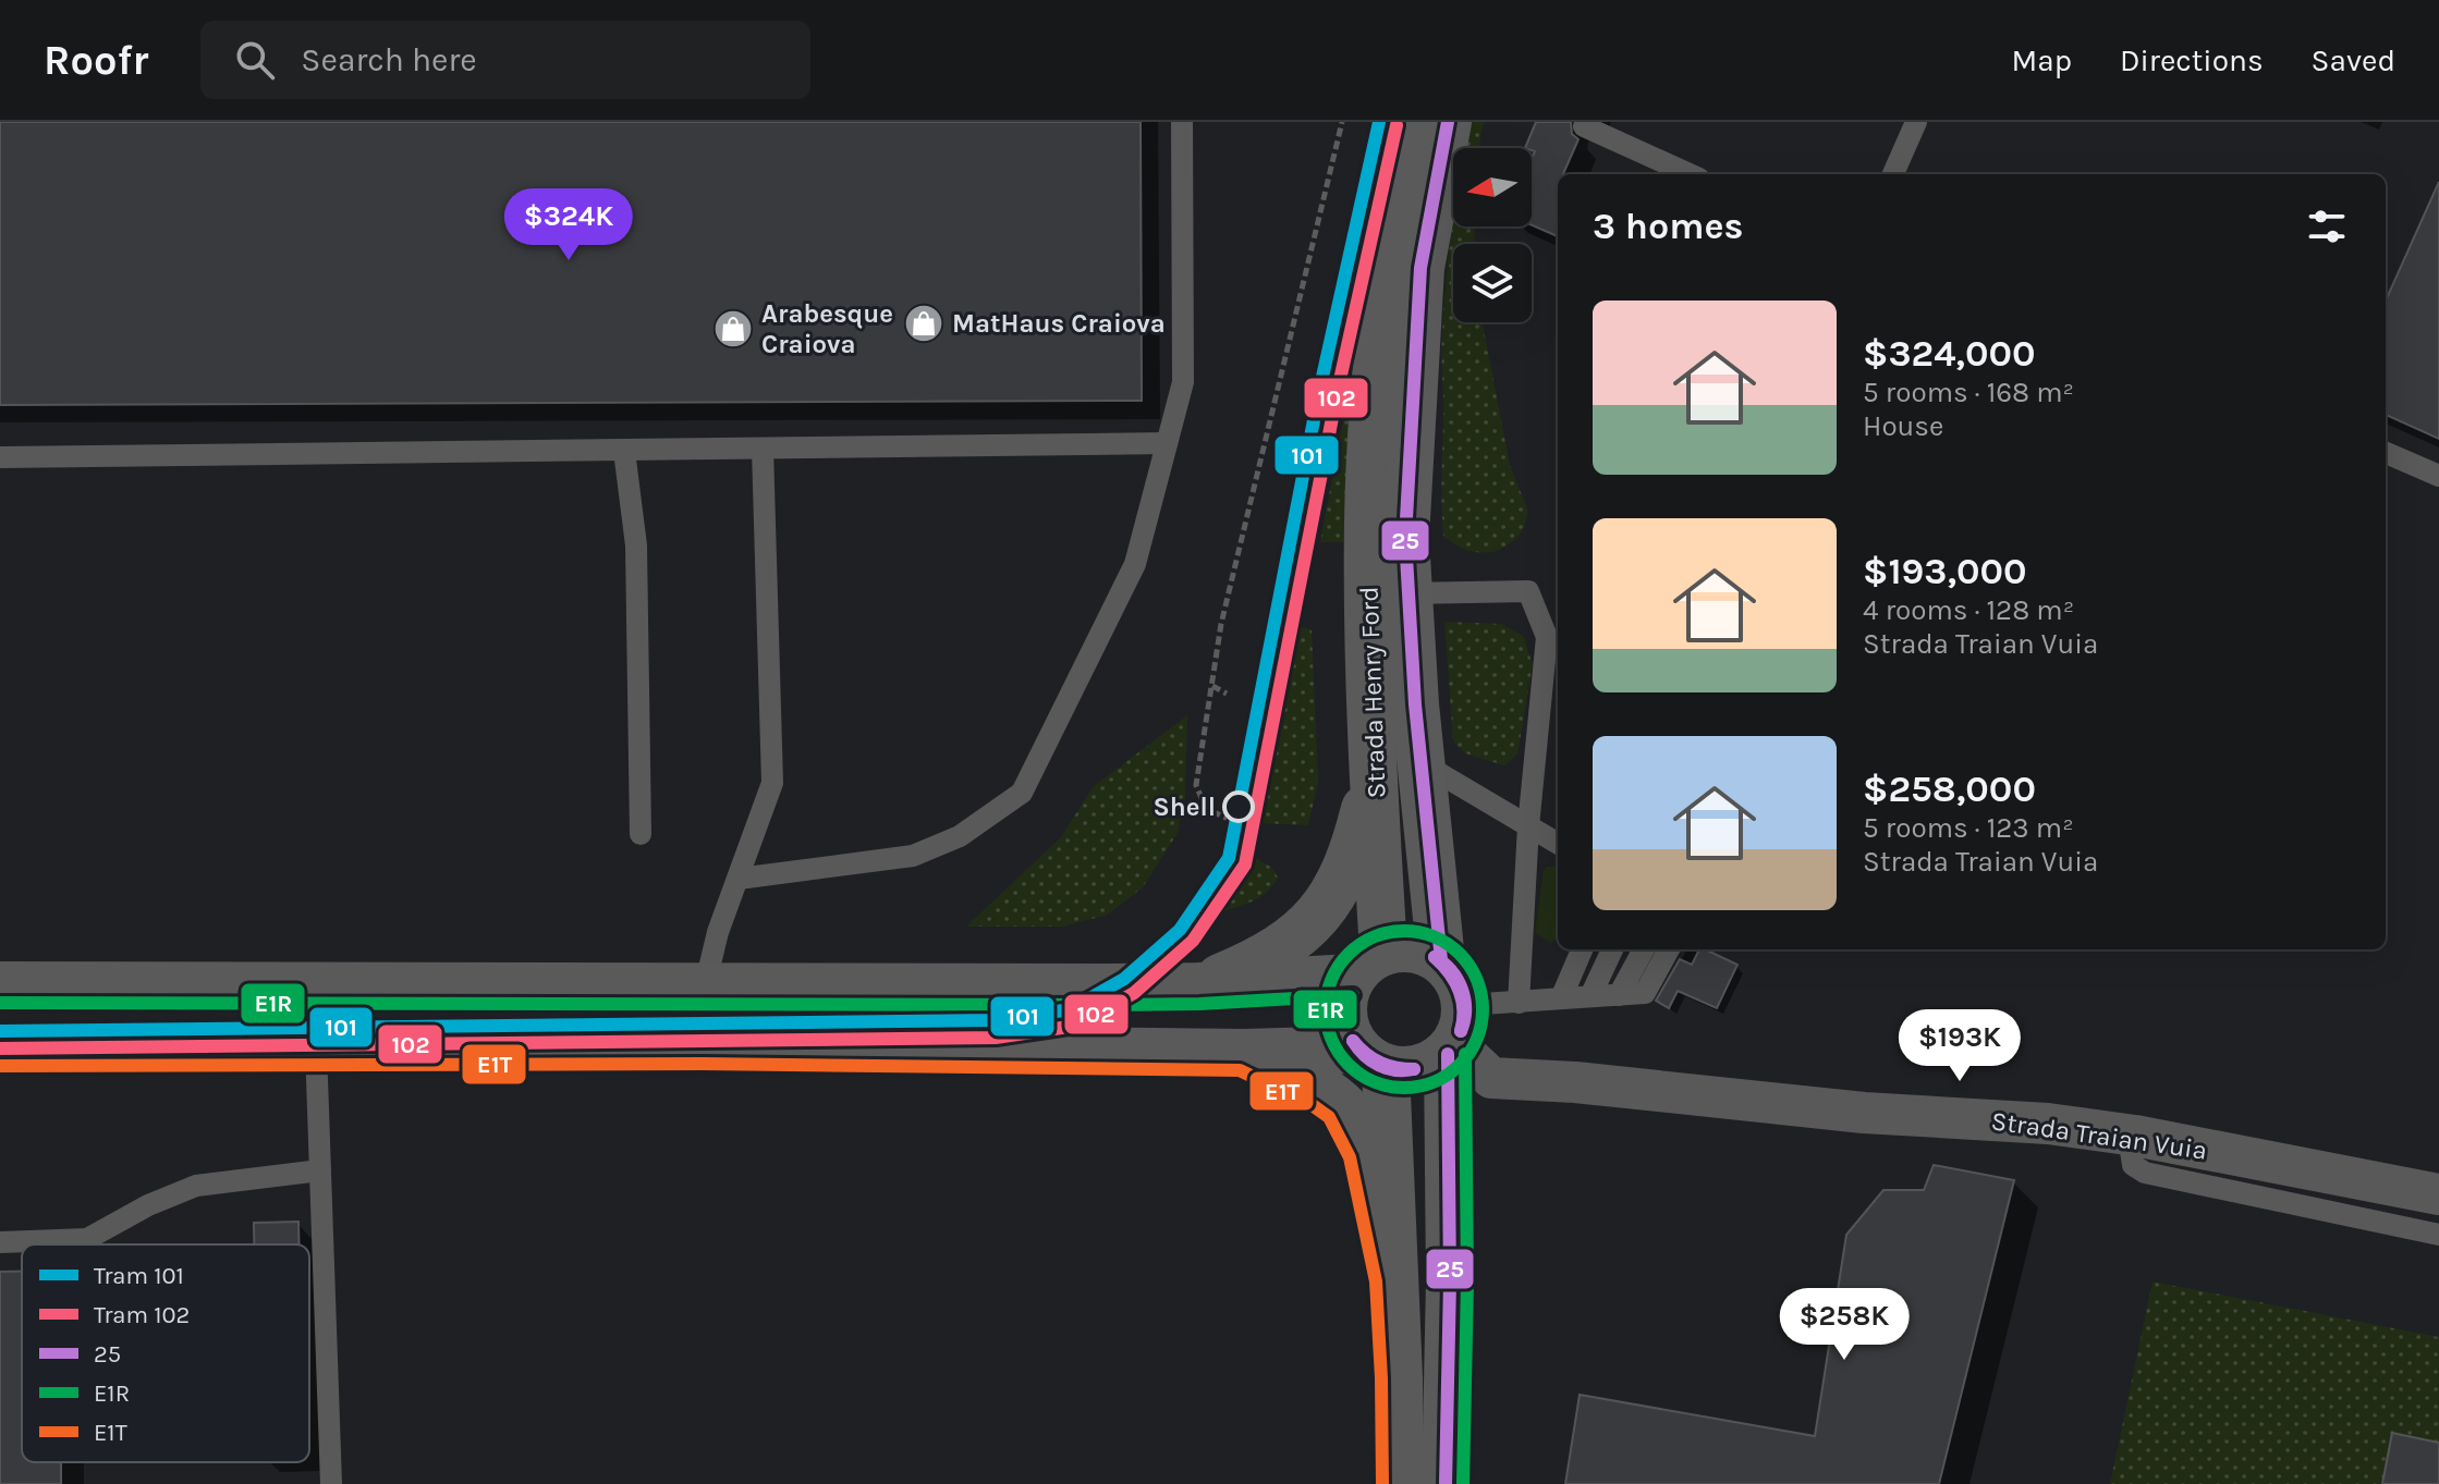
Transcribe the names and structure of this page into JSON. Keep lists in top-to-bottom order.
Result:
{
  "streets": {
    "main road": ["Strada Henry Ford"],
    "street": ["Strada Traian Vuia"]
  },
  "crossings": [
    ["Strada Henry Ford", "Strada Traian Vuia"]
  ],
  "places": {
    "shop": ["MatHaus Craiova", "Arabesque Craiova"],
    "other": ["Shell"]
  },
  "lines": [
    "tram line 101",
    "transit line 25",
    "tram line 102",
    "transit line E1R",
    "transit line E1T"
  ],
  "legend": [
    "Tram 101",
    "Tram 102",
    "25",
    "E1R",
    "E1T"
  ],
  "north": "left",
  "page": {
    "header": "Roofr",
    "search": "Search here",
    "nav": ["Map", "Directions", "Saved"],
    "heading": "3 homes",
    "price": ["$324K", "$193K", "$258K"],
    "list": [
      {
        "name": "$324,000",
        "note": "5 rooms · 168 m² · House"
      },
      {
        "name": "$193,000",
        "note": "4 rooms · 128 m² · Strada Traian Vuia"
      },
      {
        "name": "$258,000",
        "note": "5 rooms · 123 m² · Strada Traian Vuia"
      }
    ]
  }
}
